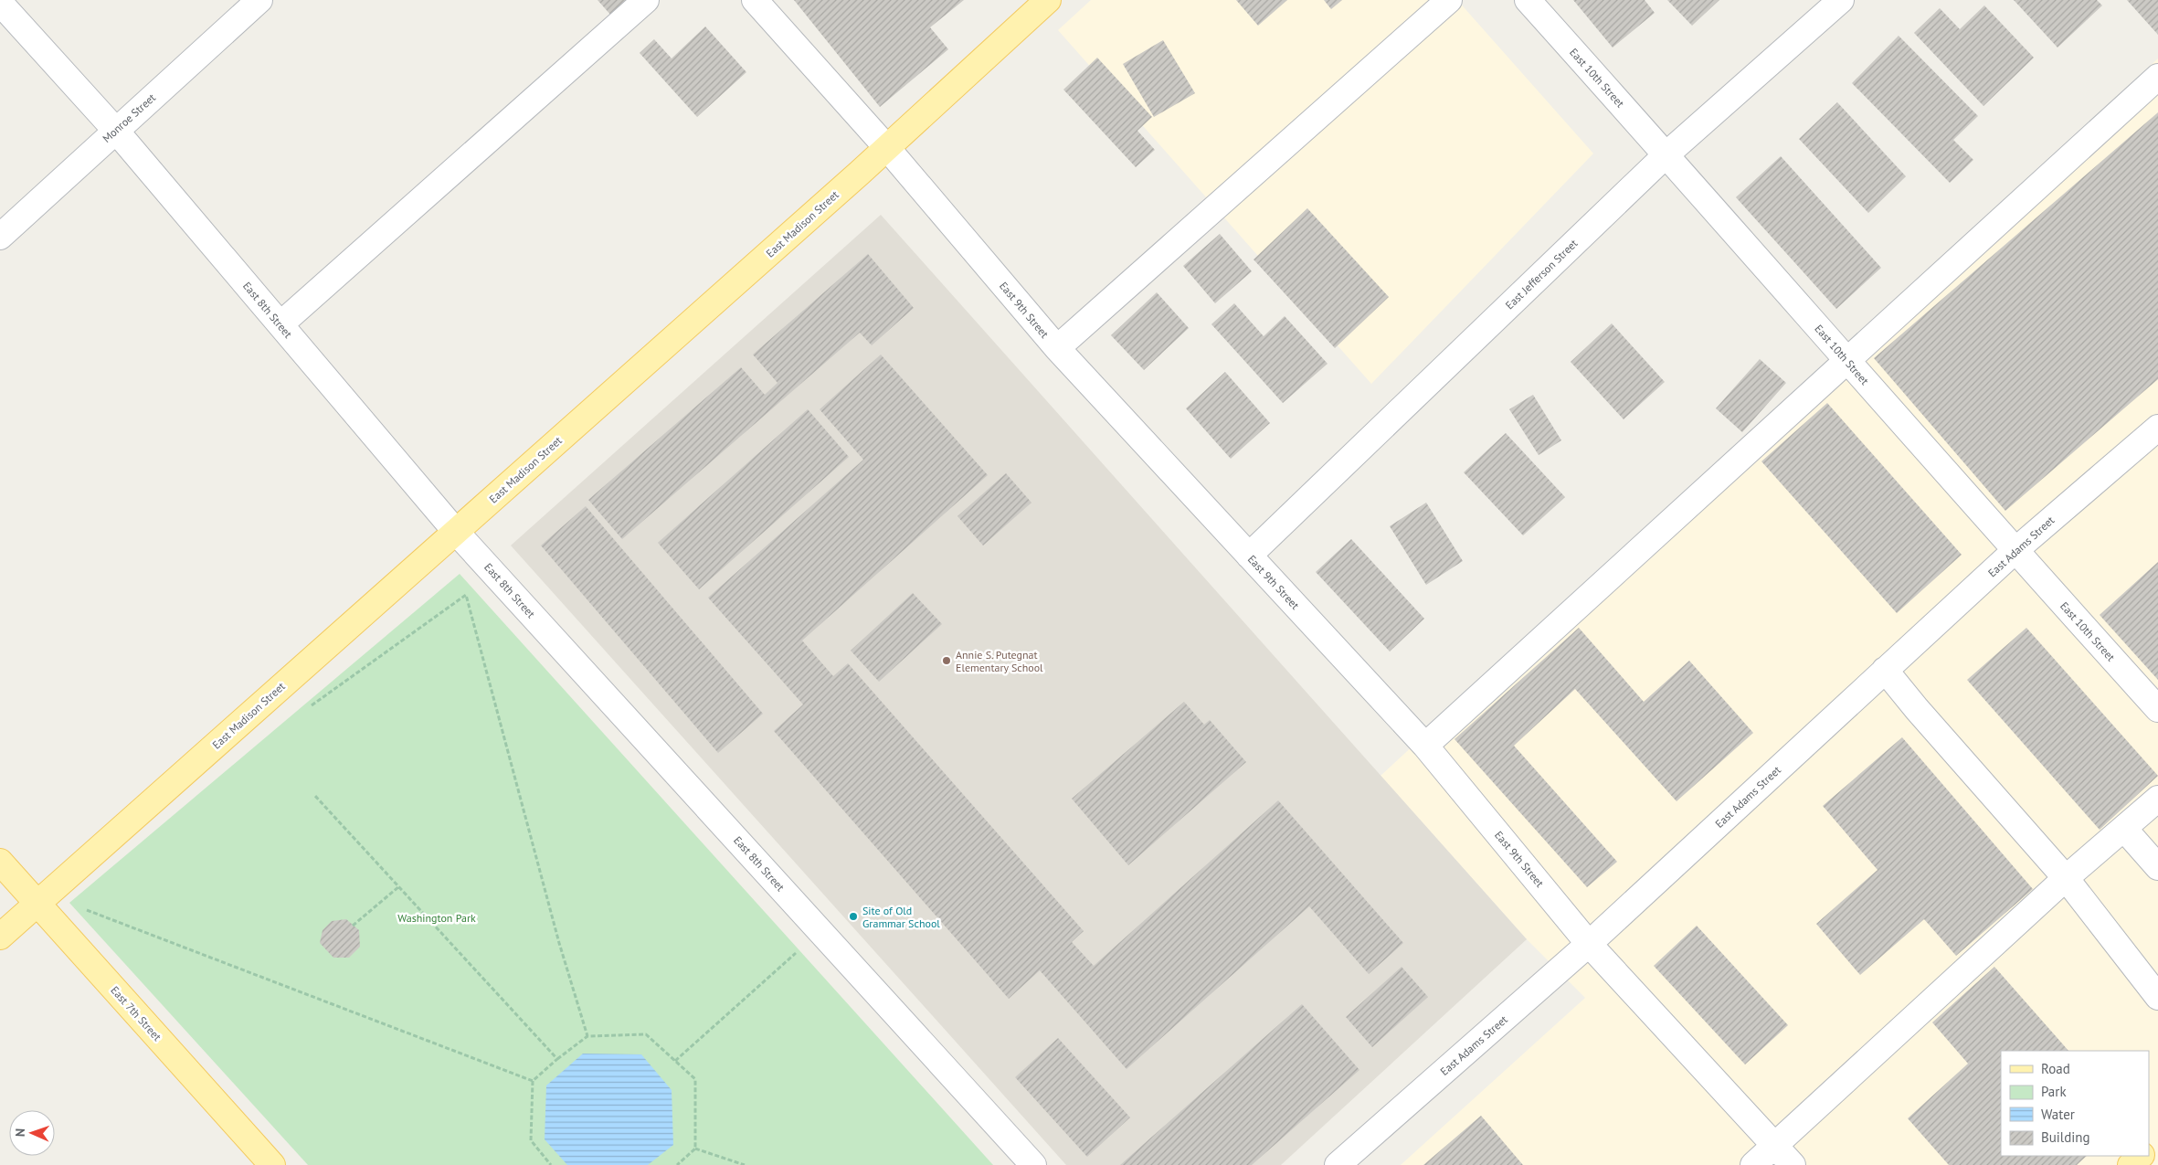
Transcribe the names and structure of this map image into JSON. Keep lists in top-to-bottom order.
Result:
{
  "streets": {
    "main road": ["East Madison Street", "East 7th Street"],
    "street": [
      "East 10th Street",
      "Monroe Street",
      "East Jefferson Street",
      "East 8th Street",
      "East 9th Street",
      "East Adams Street"
    ]
  },
  "crossings": [
    ["East 10th Street", "East Jefferson Street"],
    ["East 10th Street", "East Adams Street"],
    ["Monroe Street", "East 8th Street"],
    ["East Madison Street", "East 8th Street"],
    ["East Madison Street", "East 9th Street"],
    ["East Madison Street", "East 7th Street"],
    ["East Jefferson Street", "East 9th Street"],
    ["East 9th Street", "East Adams Street"]
  ],
  "parks": ["Washington Park"],
  "places": ["Annie S. Putegnat Elementary School", "Site of Old Grammar School"],
  "legend": [
    "Road",
    "Park",
    "Water",
    "Building"
  ],
  "north": "left"
}
